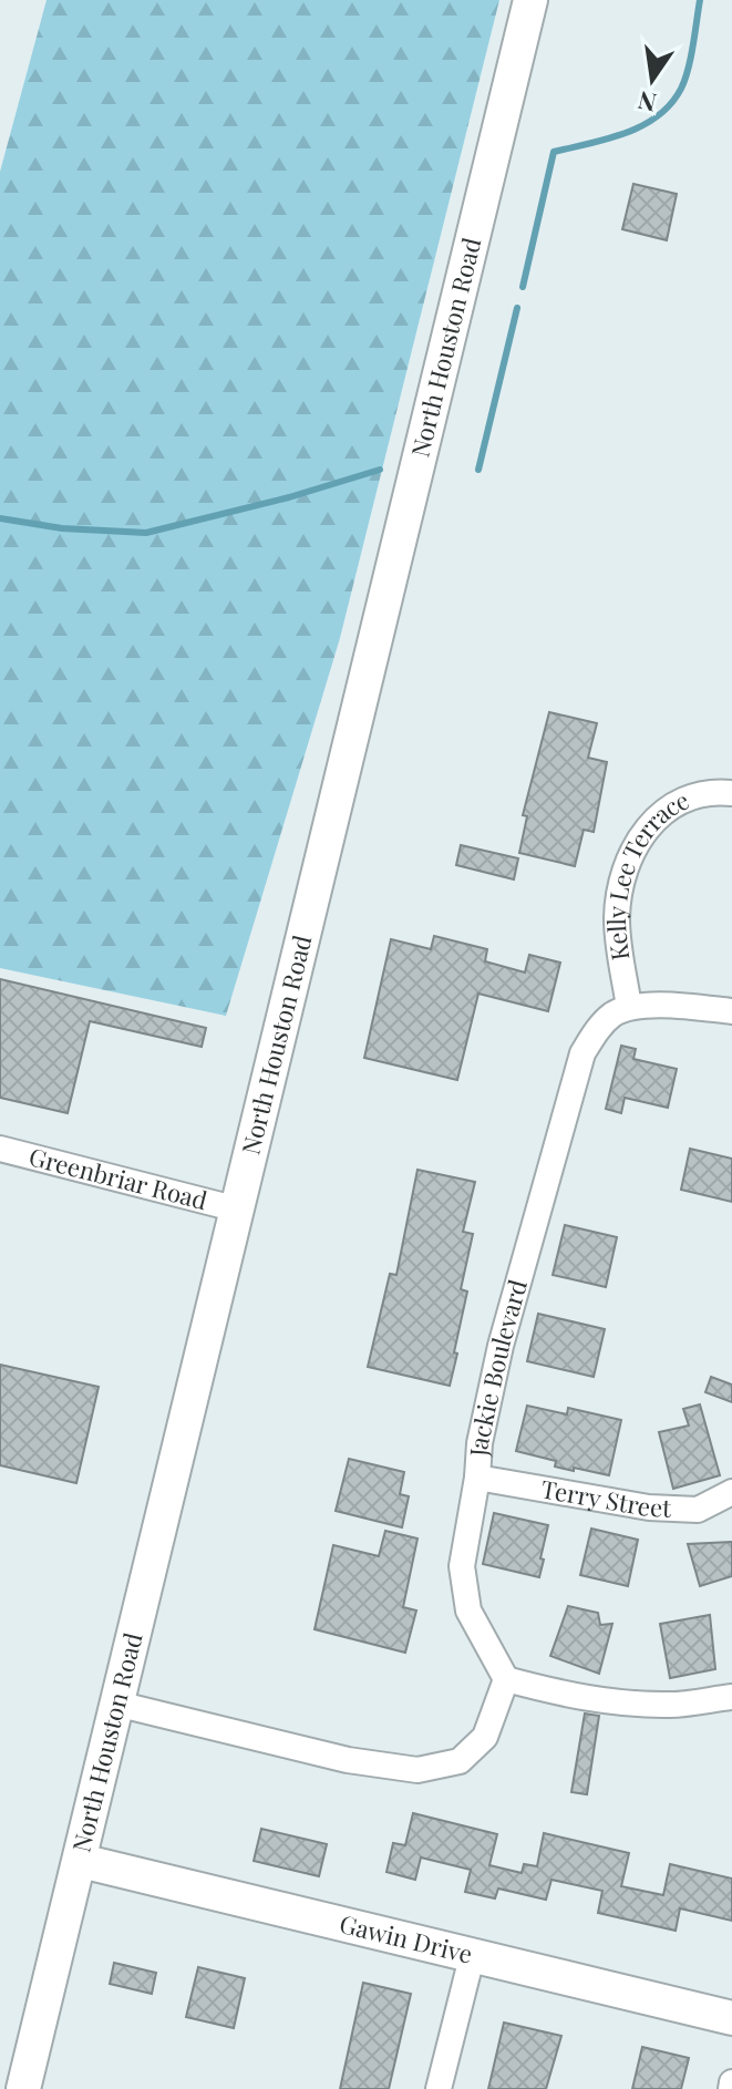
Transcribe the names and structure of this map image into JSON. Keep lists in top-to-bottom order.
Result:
{
  "streets": {
    "street": [
      "North Houston Road",
      "Kelly Lee Terrace",
      "Greenbriar Road",
      "Jackie Boulevard",
      "Terry Street",
      "Gawin Drive"
    ]
  },
  "crossings": [
    ["North Houston Road", "Greenbriar Road"],
    ["North Houston Road", "Gawin Drive"],
    ["Kelly Lee Terrace", "Jackie Boulevard"],
    ["Jackie Boulevard", "Terry Street"]
  ],
  "north": "bottom"
}
